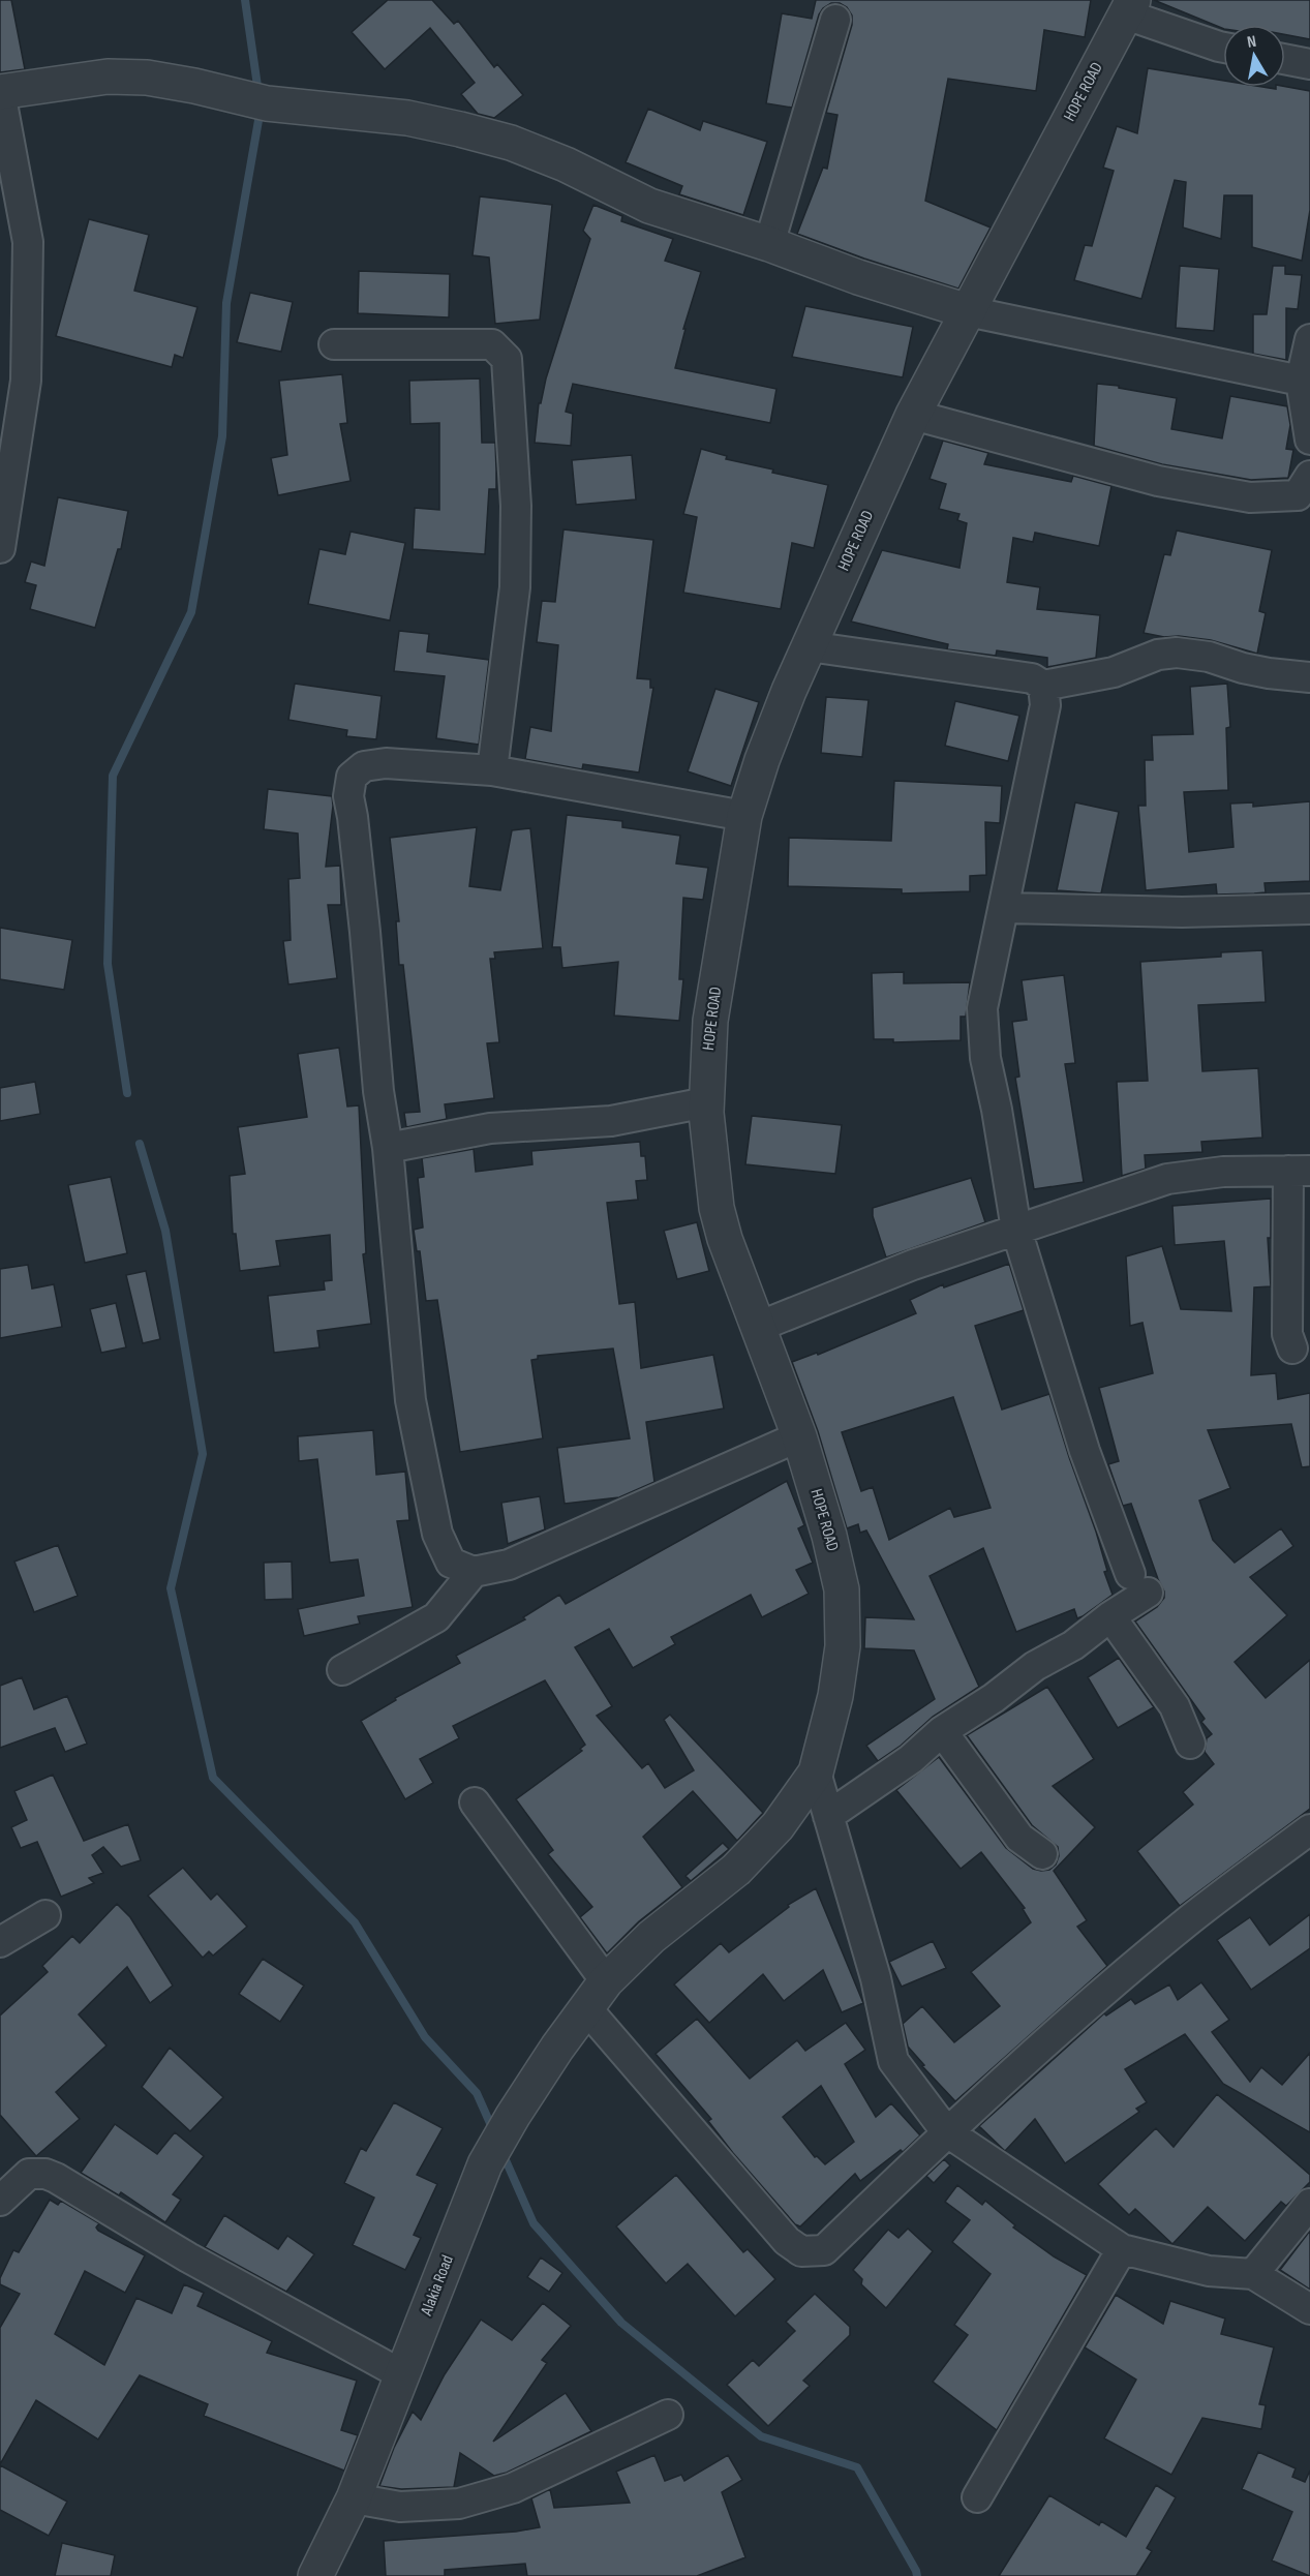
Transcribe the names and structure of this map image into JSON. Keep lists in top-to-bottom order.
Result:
{
  "streets": {
    "street": ["HOPE ROAD", "Alakia Road"]
  },
  "crossings": [
    ["HOPE ROAD", "Alakia Road"]
  ],
  "north": "top"
}
